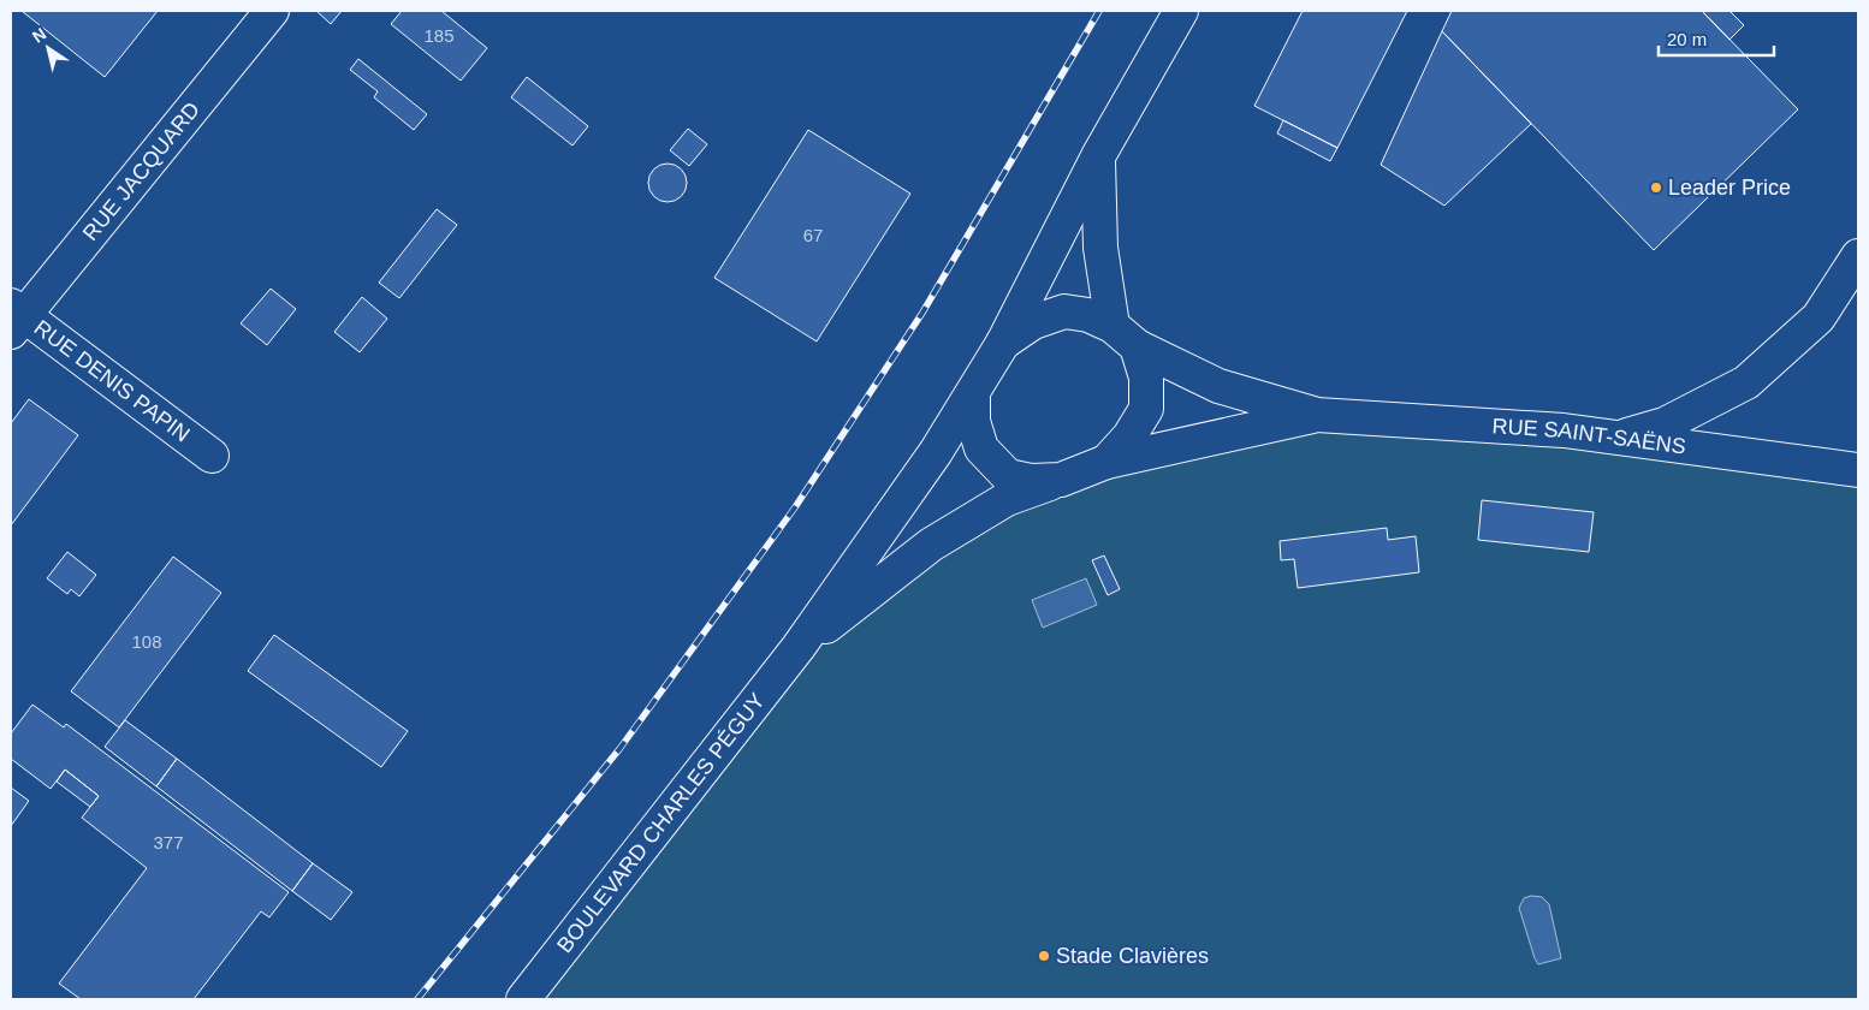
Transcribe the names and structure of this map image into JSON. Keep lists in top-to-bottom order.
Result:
{
  "streets": {
    "street": [
      "RUE JACQUARD",
      "RUE DENIS PAPIN",
      "RUE SAINT-SAËNS",
      "BOULEVARD CHARLES PÉGUY"
    ]
  },
  "crossings": [
    ["RUE JACQUARD", "RUE DENIS PAPIN"],
    ["RUE SAINT-SAËNS", "BOULEVARD CHARLES PÉGUY"]
  ],
  "places": ["Leader Price", "Stade Clavières"],
  "house_numbers": [
    "185",
    "67",
    "108",
    "377"
  ],
  "scale_bar": "20 m",
  "north": "top left"
}
